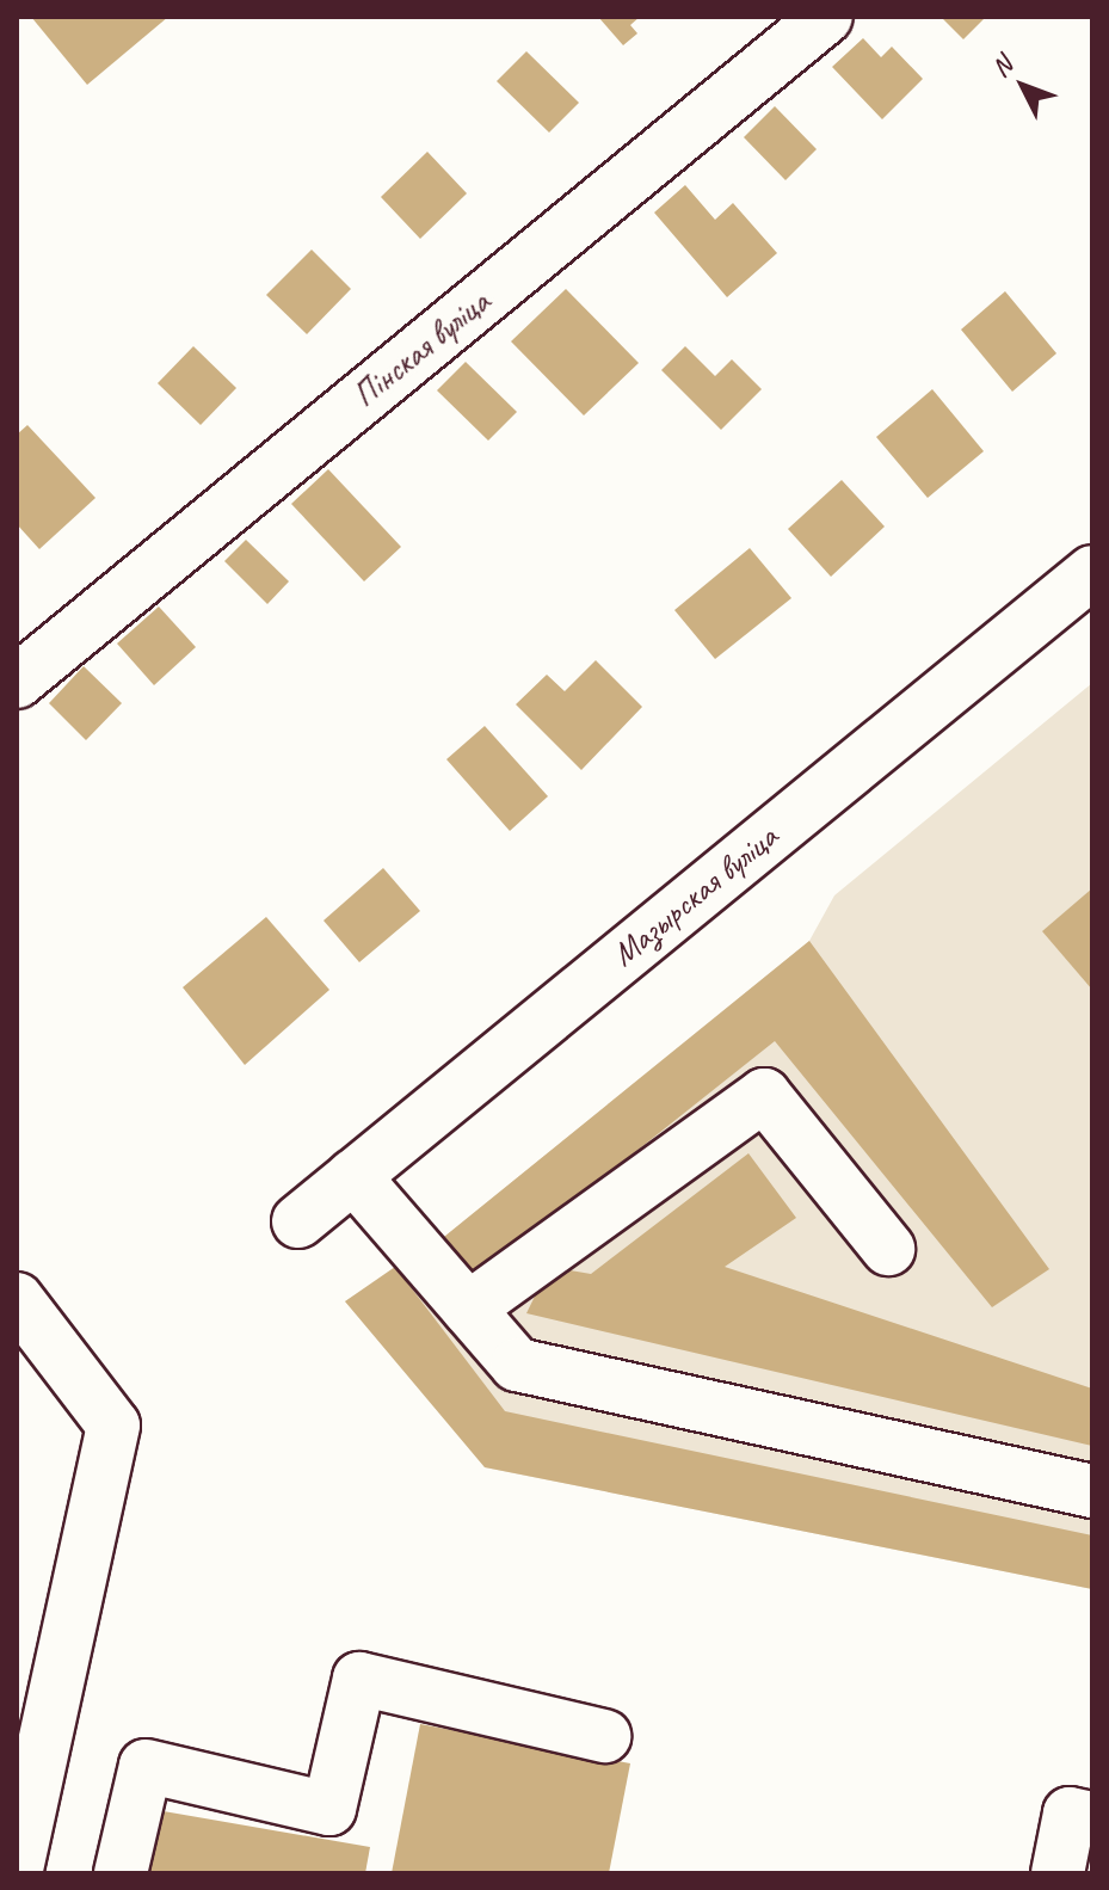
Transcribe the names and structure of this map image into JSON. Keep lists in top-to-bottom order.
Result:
{
  "streets": {
    "street": ["Пінская вуліца", "Мазырская вуліца"]
  },
  "north": "top left"
}
